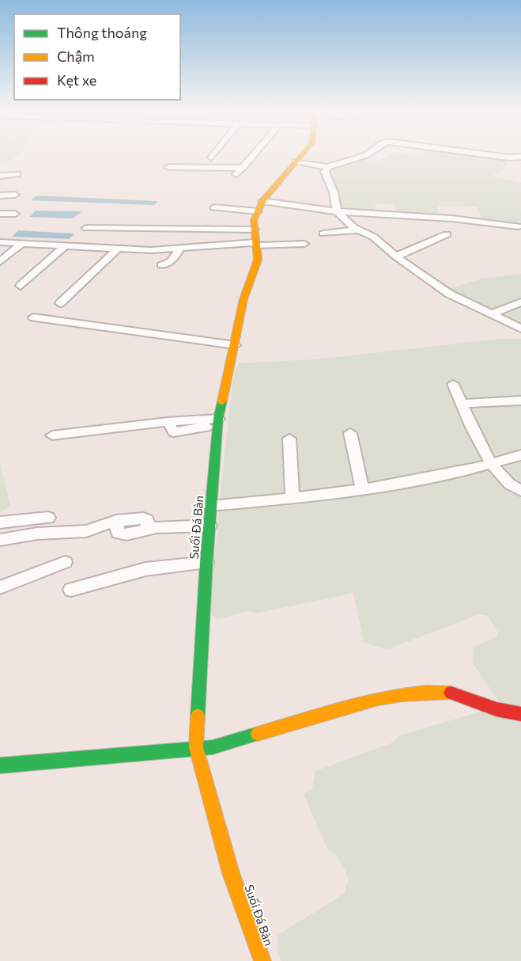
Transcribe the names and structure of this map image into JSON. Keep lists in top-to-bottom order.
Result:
{
  "streets": {
    "street": ["Suối Đá Bàn"]
  },
  "legend": ["Thông thoáng", "Chậm", "Kẹt xe"]
}
